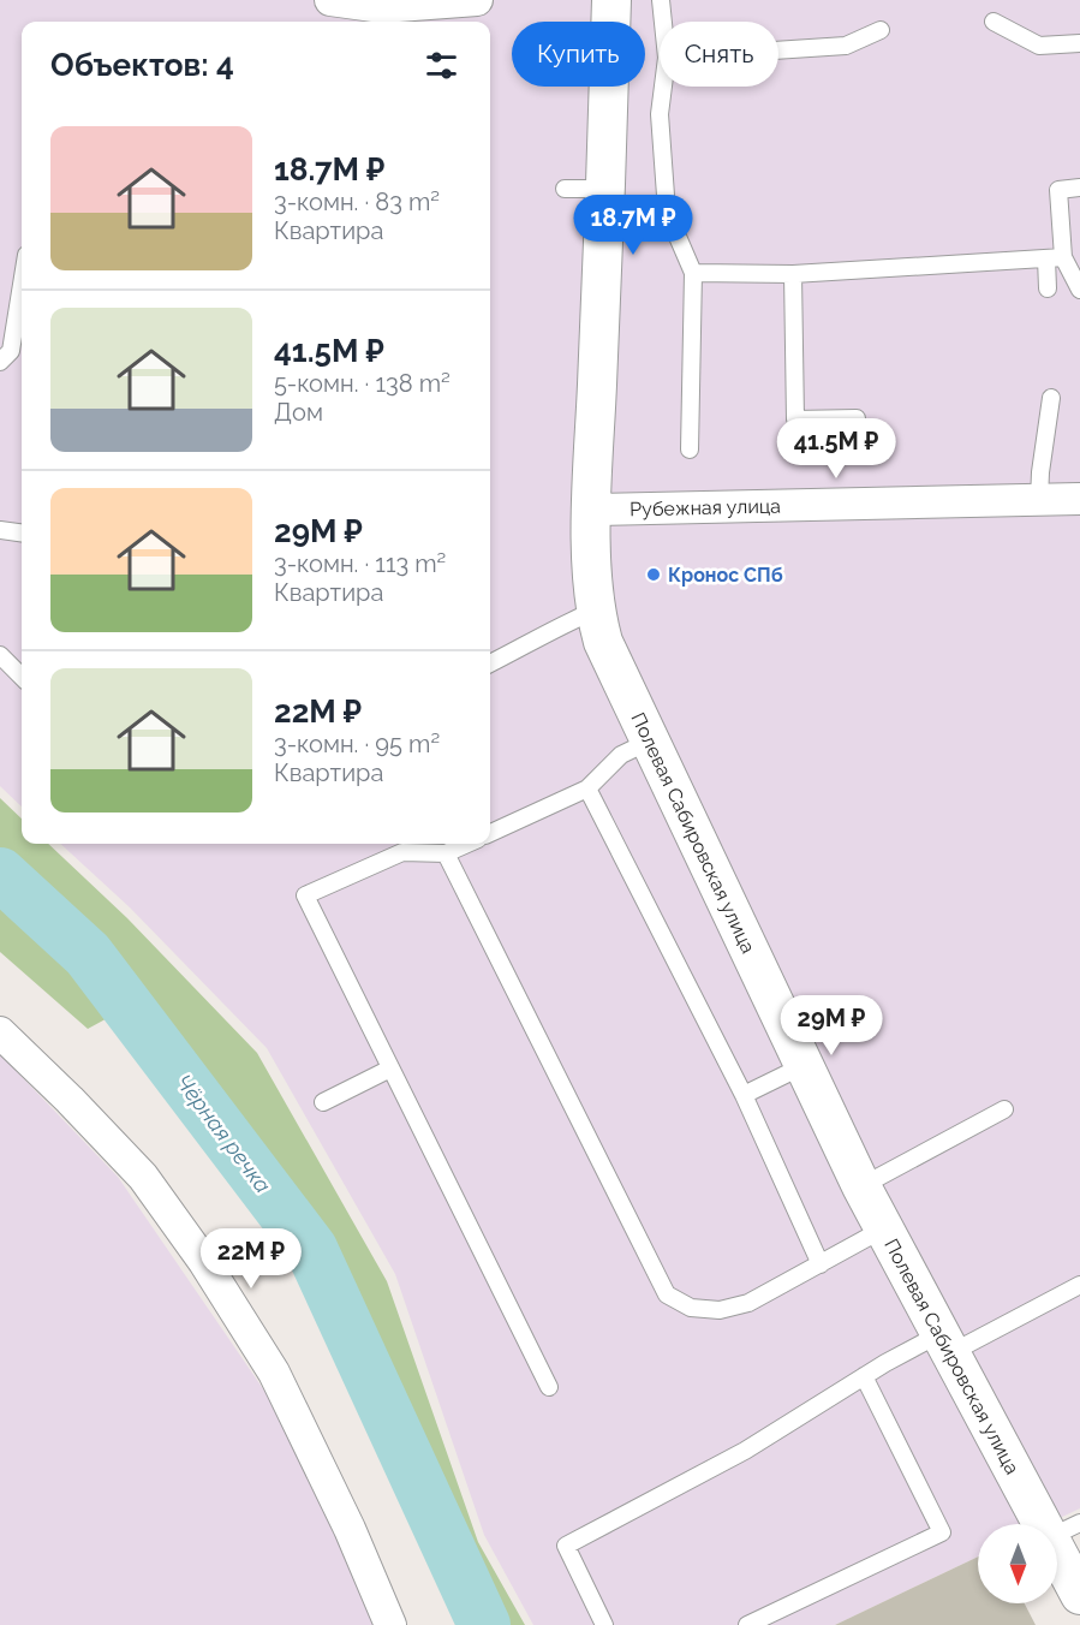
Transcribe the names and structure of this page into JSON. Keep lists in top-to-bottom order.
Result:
{
  "streets": {
    "street": ["Рубежная улица", "Полевая Сабировская улица"]
  },
  "crossings": [
    ["Рубежная улица", "Полевая Сабировская улица"]
  ],
  "water": ["Чёрная речка"],
  "places": ["Кронос СПб"],
  "north": "bottom",
  "page": {
    "chip": ["Купить", "Снять"],
    "heading": "Объектов: 4",
    "list": [
      {
        "name": "18.7M ₽",
        "note": "3-комн. · 83 m² · Квартира"
      },
      {
        "name": "41.5M ₽",
        "note": "5-комн. · 138 m² · Дом"
      },
      {
        "name": "29M ₽",
        "note": "3-комн. · 113 m² · Квартира"
      },
      {
        "name": "22M ₽",
        "note": "3-комн. · 95 m² · Квартира"
      }
    ],
    "price": [
      "18.7M ₽",
      "41.5M ₽",
      "29M ₽",
      "22M ₽"
    ]
  }
}
